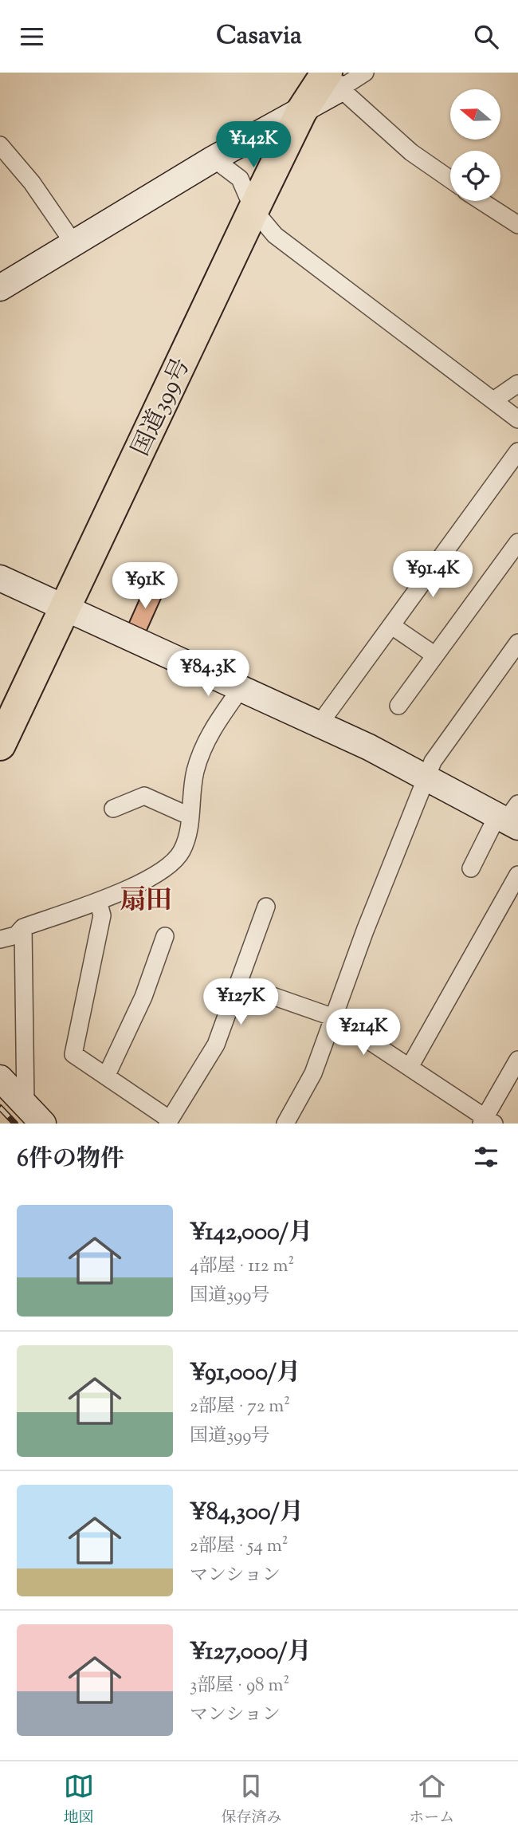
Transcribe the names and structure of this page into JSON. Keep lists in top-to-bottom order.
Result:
{
  "streets": {
    "highway": ["国道399号"]
  },
  "districts": ["扇田"],
  "north": "left",
  "page": {
    "header": "Casavia",
    "price": [
      "¥142K",
      "¥91.4K",
      "¥91K",
      "¥84.3K",
      "¥127K",
      "¥214K"
    ],
    "heading": "6件の物件",
    "list": [
      {
        "name": "¥142,000/月",
        "note": "4部屋 · 112 m² · 国道399号"
      },
      {
        "name": "¥91,000/月",
        "note": "2部屋 · 72 m² · 国道399号"
      },
      {
        "name": "¥84,300/月",
        "note": "2部屋 · 54 m² · マンション"
      },
      {
        "name": "¥127,000/月",
        "note": "3部屋 · 98 m² · マンション"
      }
    ],
    "tabs": ["地図", "保存済み", "ホーム"]
  }
}
